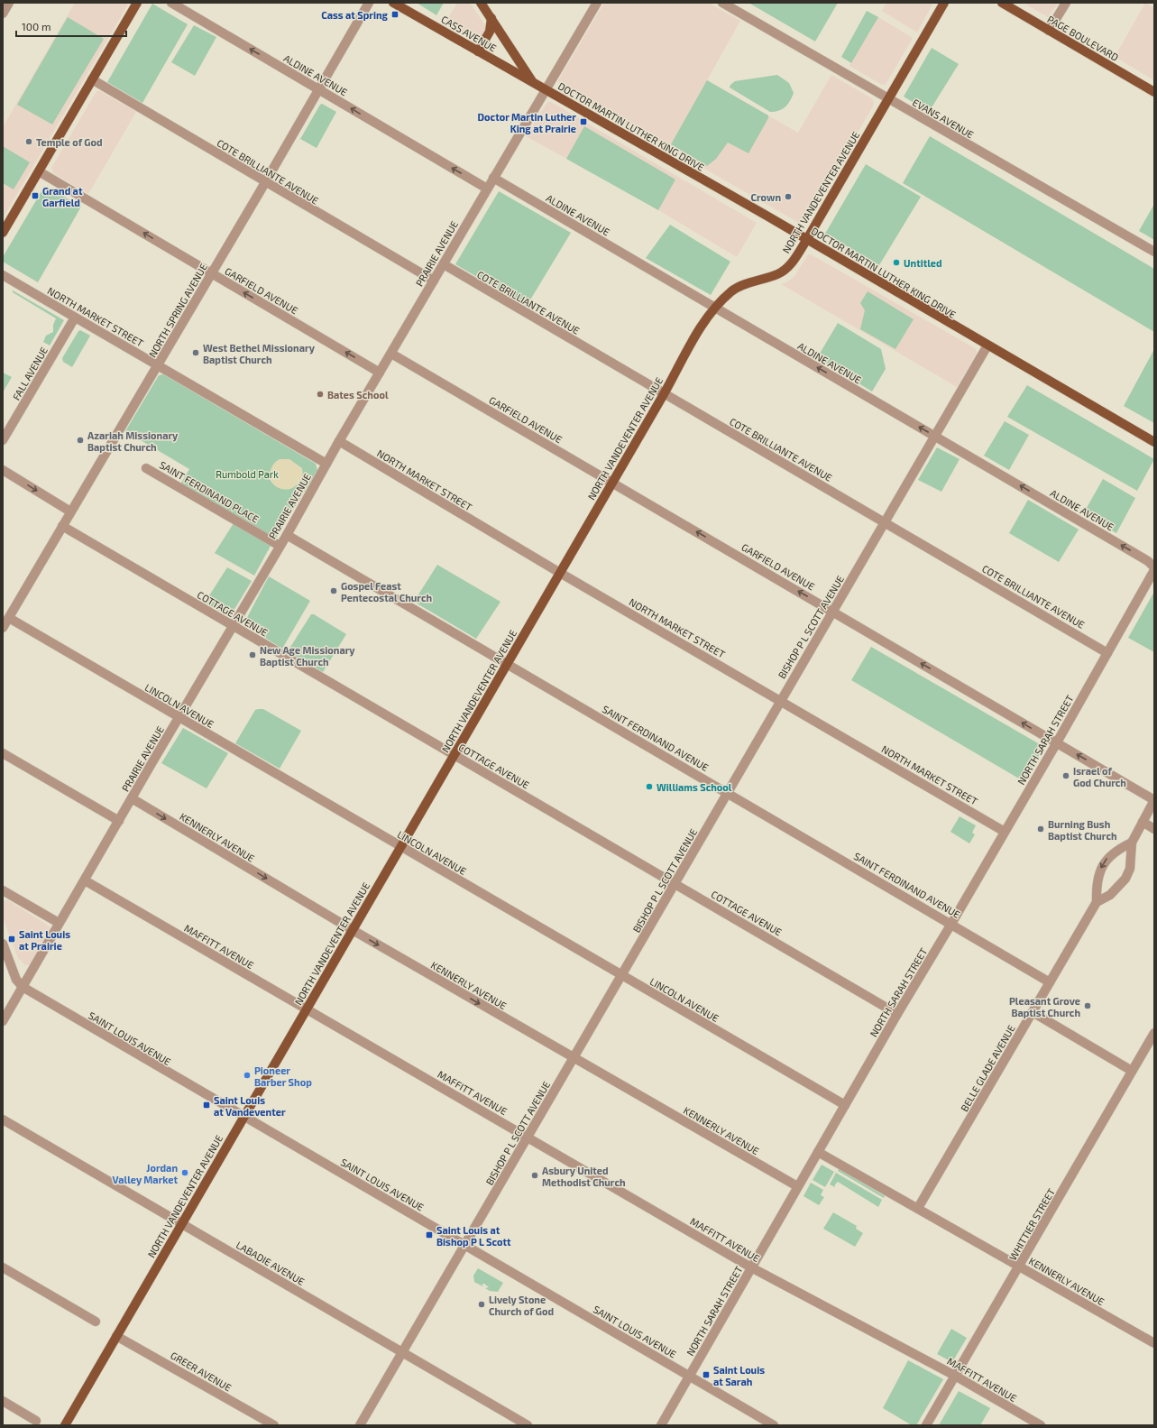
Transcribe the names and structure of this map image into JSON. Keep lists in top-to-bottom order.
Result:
{
  "streets": {
    "main road": [
      "CASS AVENUE",
      "PAGE BOULEVARD",
      "DOCTOR MARTIN LUTHER KING DRIVE",
      "NORTH VANDEVENTER AVENUE"
    ],
    "street": [
      "ALDINE AVENUE",
      "EVANS AVENUE",
      "COTE BRILLIANTE AVENUE",
      "PRAIRIE AVENUE",
      "GARFIELD AVENUE",
      "NORTH SPRING AVENUE",
      "NORTH MARKET STREET",
      "FALL AVENUE",
      "SAINT FERDINAND PLACE",
      "COTTAGE AVENUE",
      "BISHOP P L SCOTT AVENUE",
      "LINCOLN AVENUE",
      "SAINT FERDINAND AVENUE",
      "NORTH SARAH STREET",
      "KENNERLY AVENUE",
      "MAFFITT AVENUE",
      "SAINT LOUIS AVENUE",
      "BELLE GLADE AVENUE",
      "WHITTIER STREET",
      "LABADIE AVENUE",
      "GREER AVENUE"
    ]
  },
  "crossings": [
    ["CASS AVENUE", "DOCTOR MARTIN LUTHER KING DRIVE"],
    ["CASS AVENUE", "PRAIRIE AVENUE"],
    ["ALDINE AVENUE", "NORTH VANDEVENTER AVENUE"],
    ["ALDINE AVENUE", "PRAIRIE AVENUE"],
    ["ALDINE AVENUE", "NORTH SPRING AVENUE"],
    ["ALDINE AVENUE", "BISHOP P L SCOTT AVENUE"],
    ["EVANS AVENUE", "NORTH VANDEVENTER AVENUE"],
    ["DOCTOR MARTIN LUTHER KING DRIVE", "NORTH VANDEVENTER AVENUE"],
    ["DOCTOR MARTIN LUTHER KING DRIVE", "PRAIRIE AVENUE"],
    ["DOCTOR MARTIN LUTHER KING DRIVE", "BISHOP P L SCOTT AVENUE"],
    ["COTE BRILLIANTE AVENUE", "NORTH VANDEVENTER AVENUE"],
    ["COTE BRILLIANTE AVENUE", "PRAIRIE AVENUE"],
    ["COTE BRILLIANTE AVENUE", "NORTH SPRING AVENUE"],
    ["COTE BRILLIANTE AVENUE", "BISHOP P L SCOTT AVENUE"],
    ["COTE BRILLIANTE AVENUE", "NORTH SARAH STREET"],
    ["NORTH VANDEVENTER AVENUE", "GARFIELD AVENUE"],
    ["NORTH VANDEVENTER AVENUE", "NORTH MARKET STREET"],
    ["NORTH VANDEVENTER AVENUE", "COTTAGE AVENUE"],
    ["NORTH VANDEVENTER AVENUE", "LINCOLN AVENUE"],
    ["NORTH VANDEVENTER AVENUE", "SAINT FERDINAND AVENUE"],
    ["NORTH VANDEVENTER AVENUE", "KENNERLY AVENUE"],
    ["NORTH VANDEVENTER AVENUE", "MAFFITT AVENUE"],
    ["NORTH VANDEVENTER AVENUE", "SAINT LOUIS AVENUE"],
    ["NORTH VANDEVENTER AVENUE", "LABADIE AVENUE"],
    ["NORTH VANDEVENTER AVENUE", "GREER AVENUE"],
    ["PRAIRIE AVENUE", "GARFIELD AVENUE"],
    ["PRAIRIE AVENUE", "NORTH MARKET STREET"],
    ["PRAIRIE AVENUE", "SAINT FERDINAND PLACE"],
    ["PRAIRIE AVENUE", "COTTAGE AVENUE"],
    ["PRAIRIE AVENUE", "LINCOLN AVENUE"],
    ["PRAIRIE AVENUE", "SAINT FERDINAND AVENUE"],
    ["PRAIRIE AVENUE", "KENNERLY AVENUE"],
    ["PRAIRIE AVENUE", "MAFFITT AVENUE"],
    ["PRAIRIE AVENUE", "SAINT LOUIS AVENUE"],
    ["GARFIELD AVENUE", "NORTH SPRING AVENUE"],
    ["GARFIELD AVENUE", "BISHOP P L SCOTT AVENUE"],
    ["GARFIELD AVENUE", "NORTH SARAH STREET"],
    ["GARFIELD AVENUE", "BELLE GLADE AVENUE"],
    ["NORTH SPRING AVENUE", "NORTH MARKET STREET"],
    ["NORTH SPRING AVENUE", "COTTAGE AVENUE"],
    ["NORTH SPRING AVENUE", "LINCOLN AVENUE"],
    ["NORTH MARKET STREET", "FALL AVENUE"],
    ["NORTH MARKET STREET", "BISHOP P L SCOTT AVENUE"],
    ["NORTH MARKET STREET", "NORTH SARAH STREET"],
    ["COTTAGE AVENUE", "BISHOP P L SCOTT AVENUE"],
    ["COTTAGE AVENUE", "NORTH SARAH STREET"],
    ["BISHOP P L SCOTT AVENUE", "LINCOLN AVENUE"],
    ["BISHOP P L SCOTT AVENUE", "SAINT FERDINAND AVENUE"],
    ["BISHOP P L SCOTT AVENUE", "KENNERLY AVENUE"],
    ["BISHOP P L SCOTT AVENUE", "MAFFITT AVENUE"],
    ["BISHOP P L SCOTT AVENUE", "SAINT LOUIS AVENUE"],
    ["BISHOP P L SCOTT AVENUE", "LABADIE AVENUE"],
    ["LINCOLN AVENUE", "NORTH SARAH STREET"],
    ["SAINT FERDINAND AVENUE", "NORTH SARAH STREET"],
    ["SAINT FERDINAND AVENUE", "BELLE GLADE AVENUE"],
    ["NORTH SARAH STREET", "KENNERLY AVENUE"],
    ["NORTH SARAH STREET", "MAFFITT AVENUE"],
    ["NORTH SARAH STREET", "SAINT LOUIS AVENUE"],
    ["KENNERLY AVENUE", "BELLE GLADE AVENUE"],
    ["KENNERLY AVENUE", "WHITTIER STREET"],
    ["MAFFITT AVENUE", "WHITTIER STREET"]
  ],
  "one_way": ["ALDINE AVENUE", "GARFIELD AVENUE", "KENNERLY AVENUE"],
  "parks": ["Rumbold Park"],
  "places": {
    "transit": [
      "Cass at Spring",
      "Doctor Martin Luther King at Prairie",
      "Grand at Garfield",
      "Saint Louis at Prairie",
      "Saint Louis at Vandeventer",
      "Saint Louis at Bishop P L Scott",
      "Saint Louis at Sarah"
    ],
    "other": [
      "Temple of God",
      "Crown",
      "Untitled",
      "West Bethel Missionary Baptist Church",
      "Bates School",
      "Azariah Missionary Baptist Church",
      "Gospel Feast Pentecostal Church",
      "New Age Missionary Baptist Church",
      "Israel of God Church",
      "Williams School",
      "Burning Bush Baptist Church",
      "Pleasant Grove Baptist Church",
      "Pioneer Barber Shop",
      "Jordan Valley Market",
      "Asbury United Methodist Church",
      "Lively Stone Church of God"
    ]
  },
  "scale_bar": "100 m"
}
